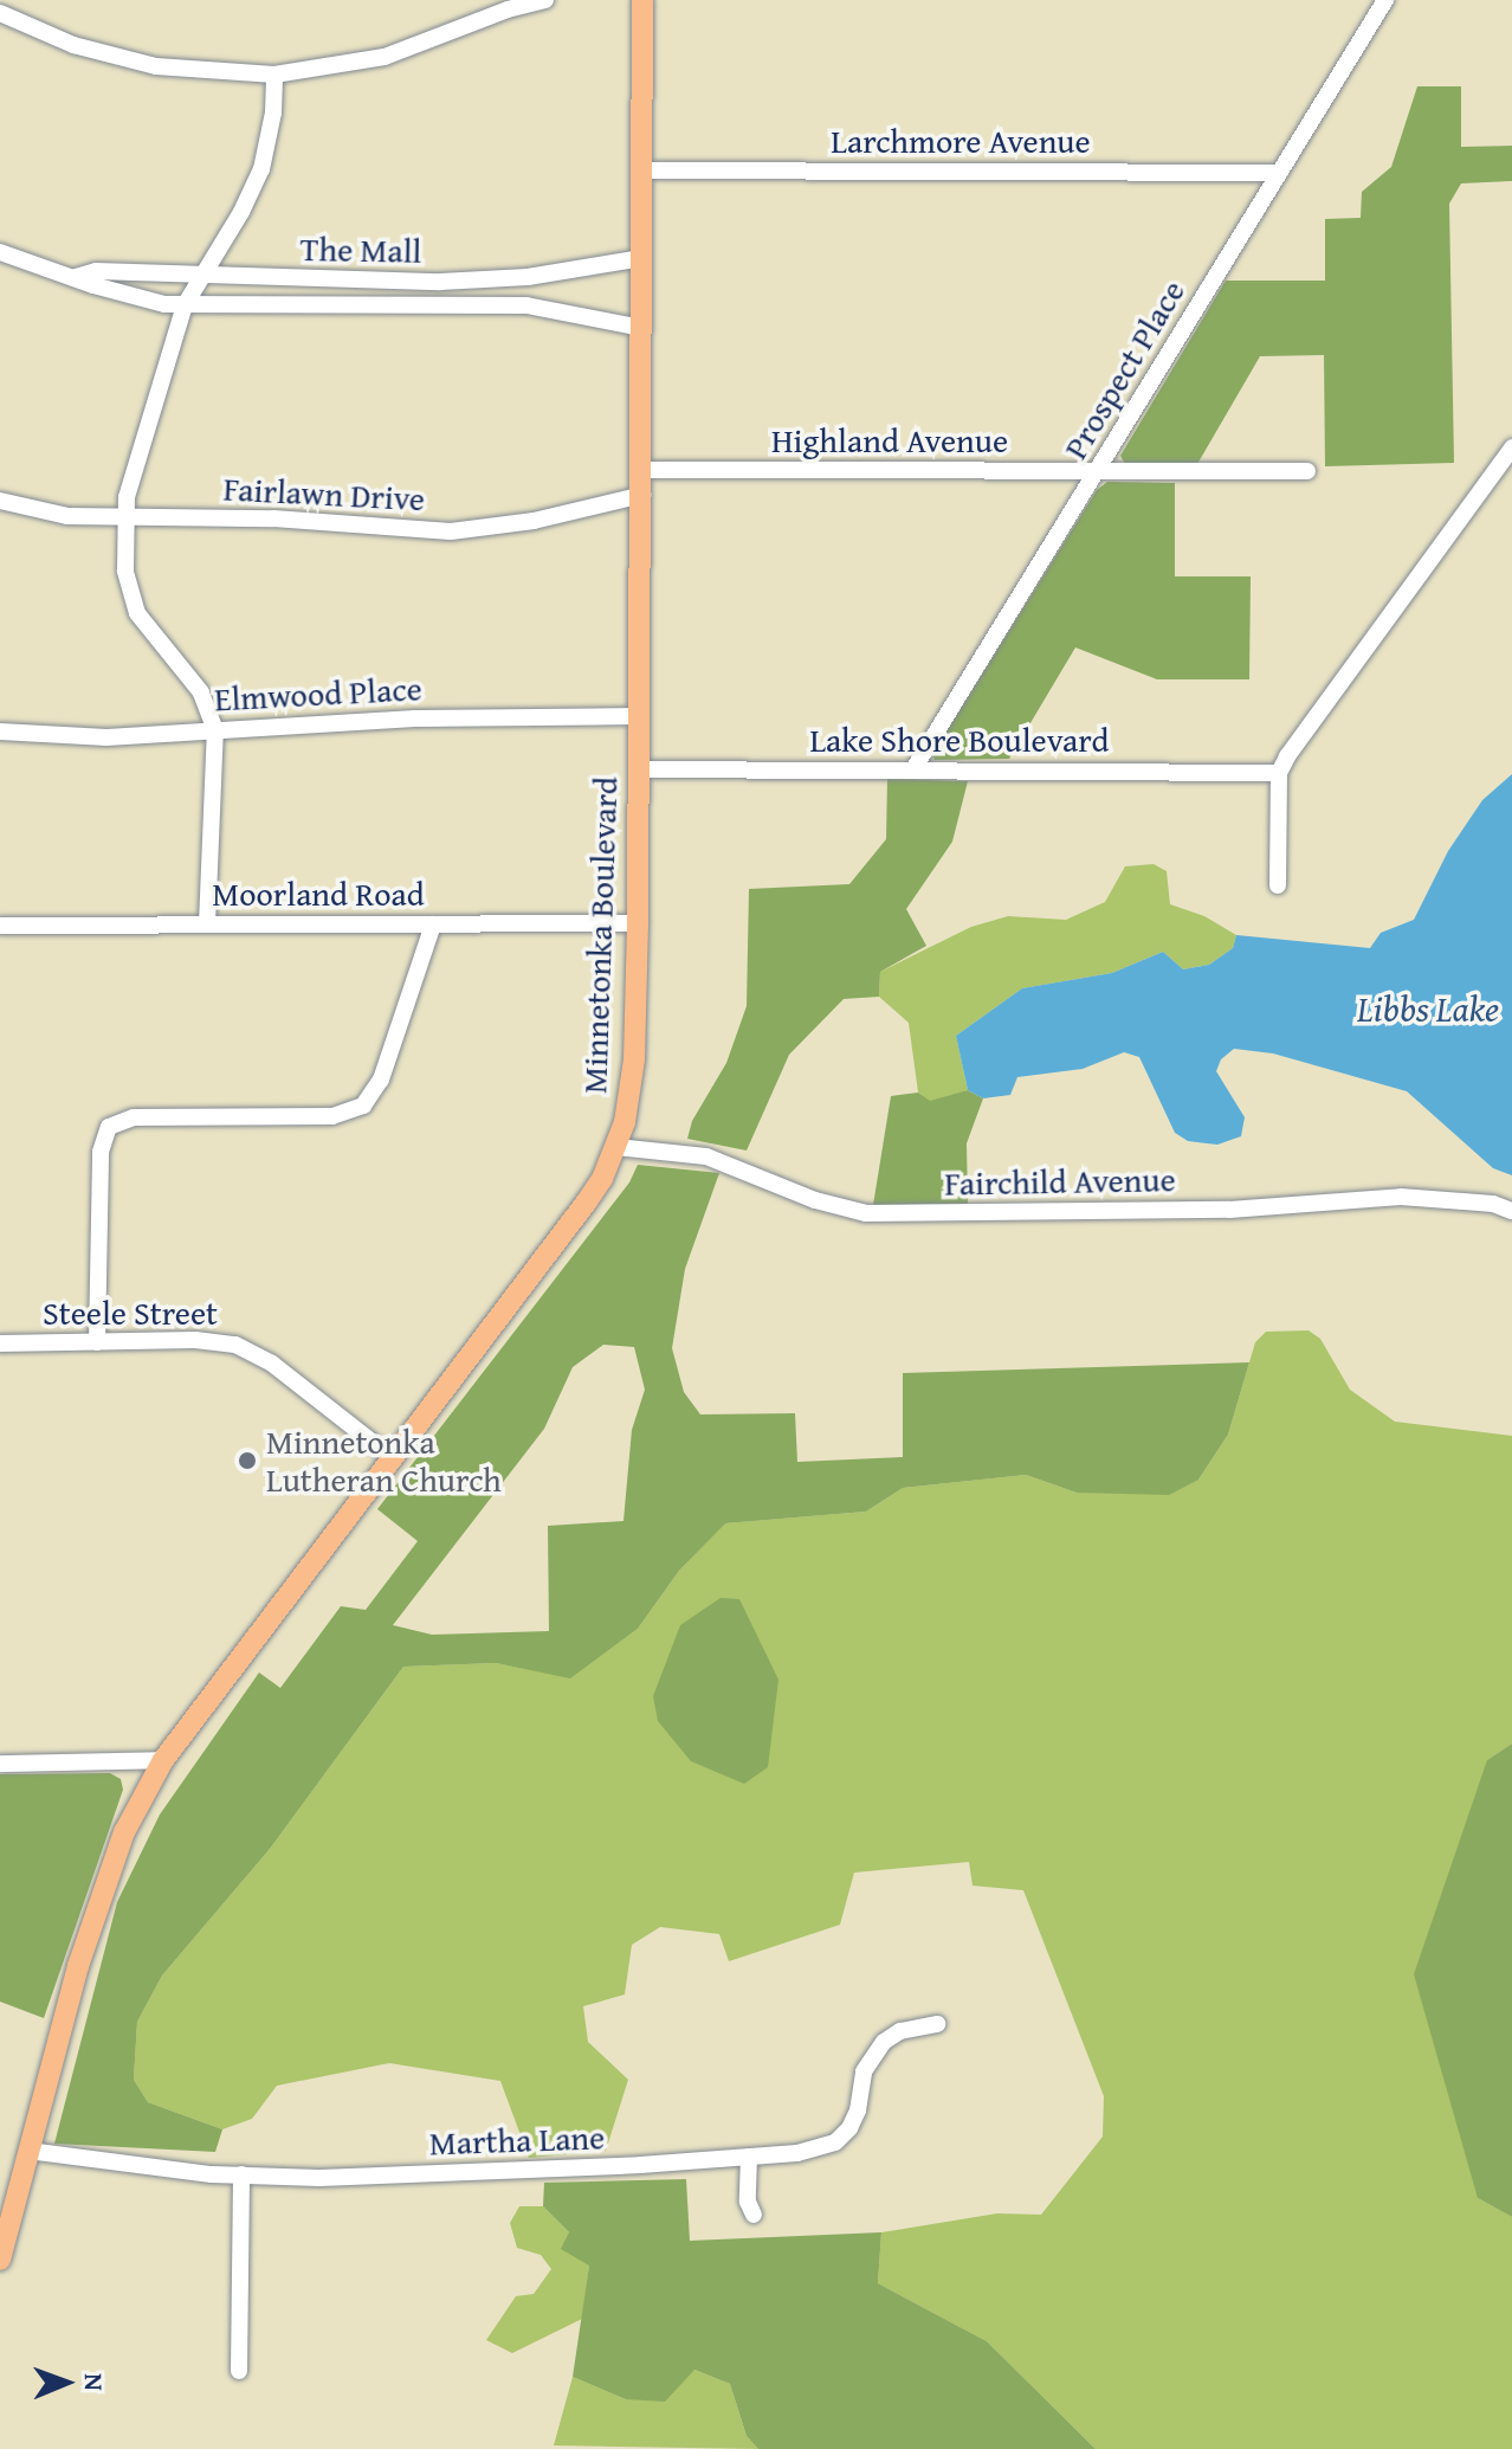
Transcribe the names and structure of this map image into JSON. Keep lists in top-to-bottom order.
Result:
{
  "streets": {
    "main road": ["Minnetonka Boulevard"],
    "street": [
      "Larchmore Avenue",
      "The Mall",
      "Prospect Place",
      "Highland Avenue",
      "Fairlawn Drive",
      "Elmwood Place",
      "Lake Shore Boulevard",
      "Moorland Road",
      "Fairchild Avenue",
      "Steele Street",
      "Martha Lane"
    ]
  },
  "crossings": [
    ["Larchmore Avenue", "Prospect Place"],
    ["Larchmore Avenue", "Minnetonka Boulevard"],
    ["The Mall", "Minnetonka Boulevard"],
    ["Prospect Place", "Highland Avenue"],
    ["Prospect Place", "Lake Shore Boulevard"],
    ["Highland Avenue", "Minnetonka Boulevard"],
    ["Fairlawn Drive", "Minnetonka Boulevard"],
    ["Elmwood Place", "Minnetonka Boulevard"],
    ["Lake Shore Boulevard", "Minnetonka Boulevard"],
    ["Moorland Road", "Minnetonka Boulevard"],
    ["Minnetonka Boulevard", "Fairchild Avenue"],
    ["Minnetonka Boulevard", "Steele Street"],
    ["Minnetonka Boulevard", "Martha Lane"]
  ],
  "water": ["Libbs Lake"],
  "places": ["Minnetonka Lutheran Church"],
  "north": "right"
}
